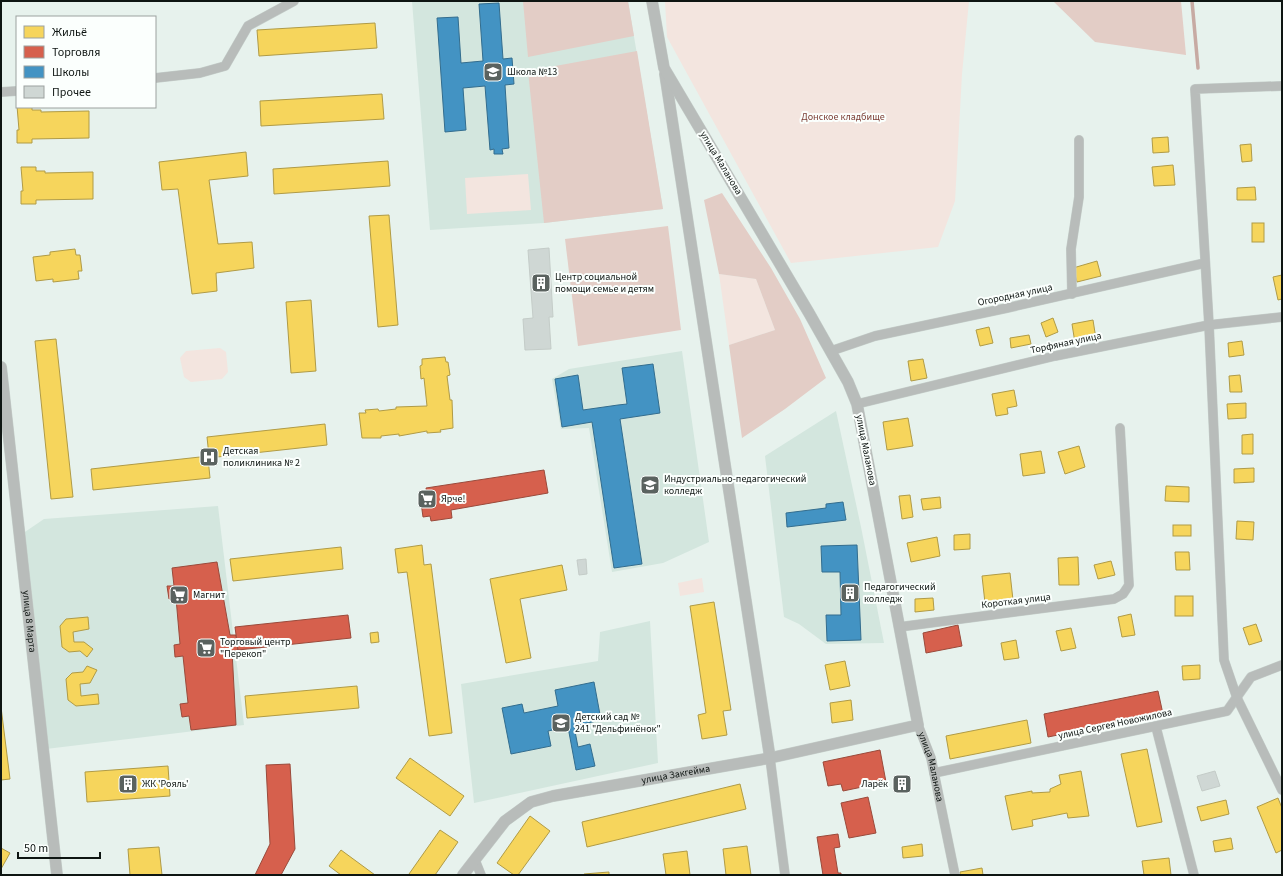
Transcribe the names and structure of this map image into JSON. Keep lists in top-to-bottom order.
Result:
{
  "streets": {
    "street": [
      "улица Маланова",
      "Огородная улица",
      "Торфяная улица",
      "Короткая улица",
      "улица 8 Марта",
      "улица Сергея Новожилова",
      "улица Закгейма"
    ]
  },
  "crossings": [
    ["улица Маланова", "Огородная улица"],
    ["улица Маланова", "Торфяная улица"],
    ["улица Маланова", "Короткая улица"],
    ["улица Маланова", "улица Сергея Новожилова"],
    ["улица Маланова", "улица Закгейма"]
  ],
  "parks": ["Донское кладбище"],
  "places": {
    "school or university": ["Школа №13", "Индустриально-педагогический колледж", "Детский сад № 241 \"Дельфинёнок\""],
    "building": [
      "Центр социальной помощи семье и детям",
      "Педагогический колледж",
      "ЖК 'Рояль'",
      "Ларёк"
    ],
    "hospital": ["Детская поликлиника № 2"],
    "supermarket": ["Ярче!", "Магнит", "Торговый центр \"Перекоп\""]
  },
  "legend": [
    "Жильё",
    "Торговля",
    "Школы",
    "Прочее"
  ],
  "scale_bar": "50 m"
}
